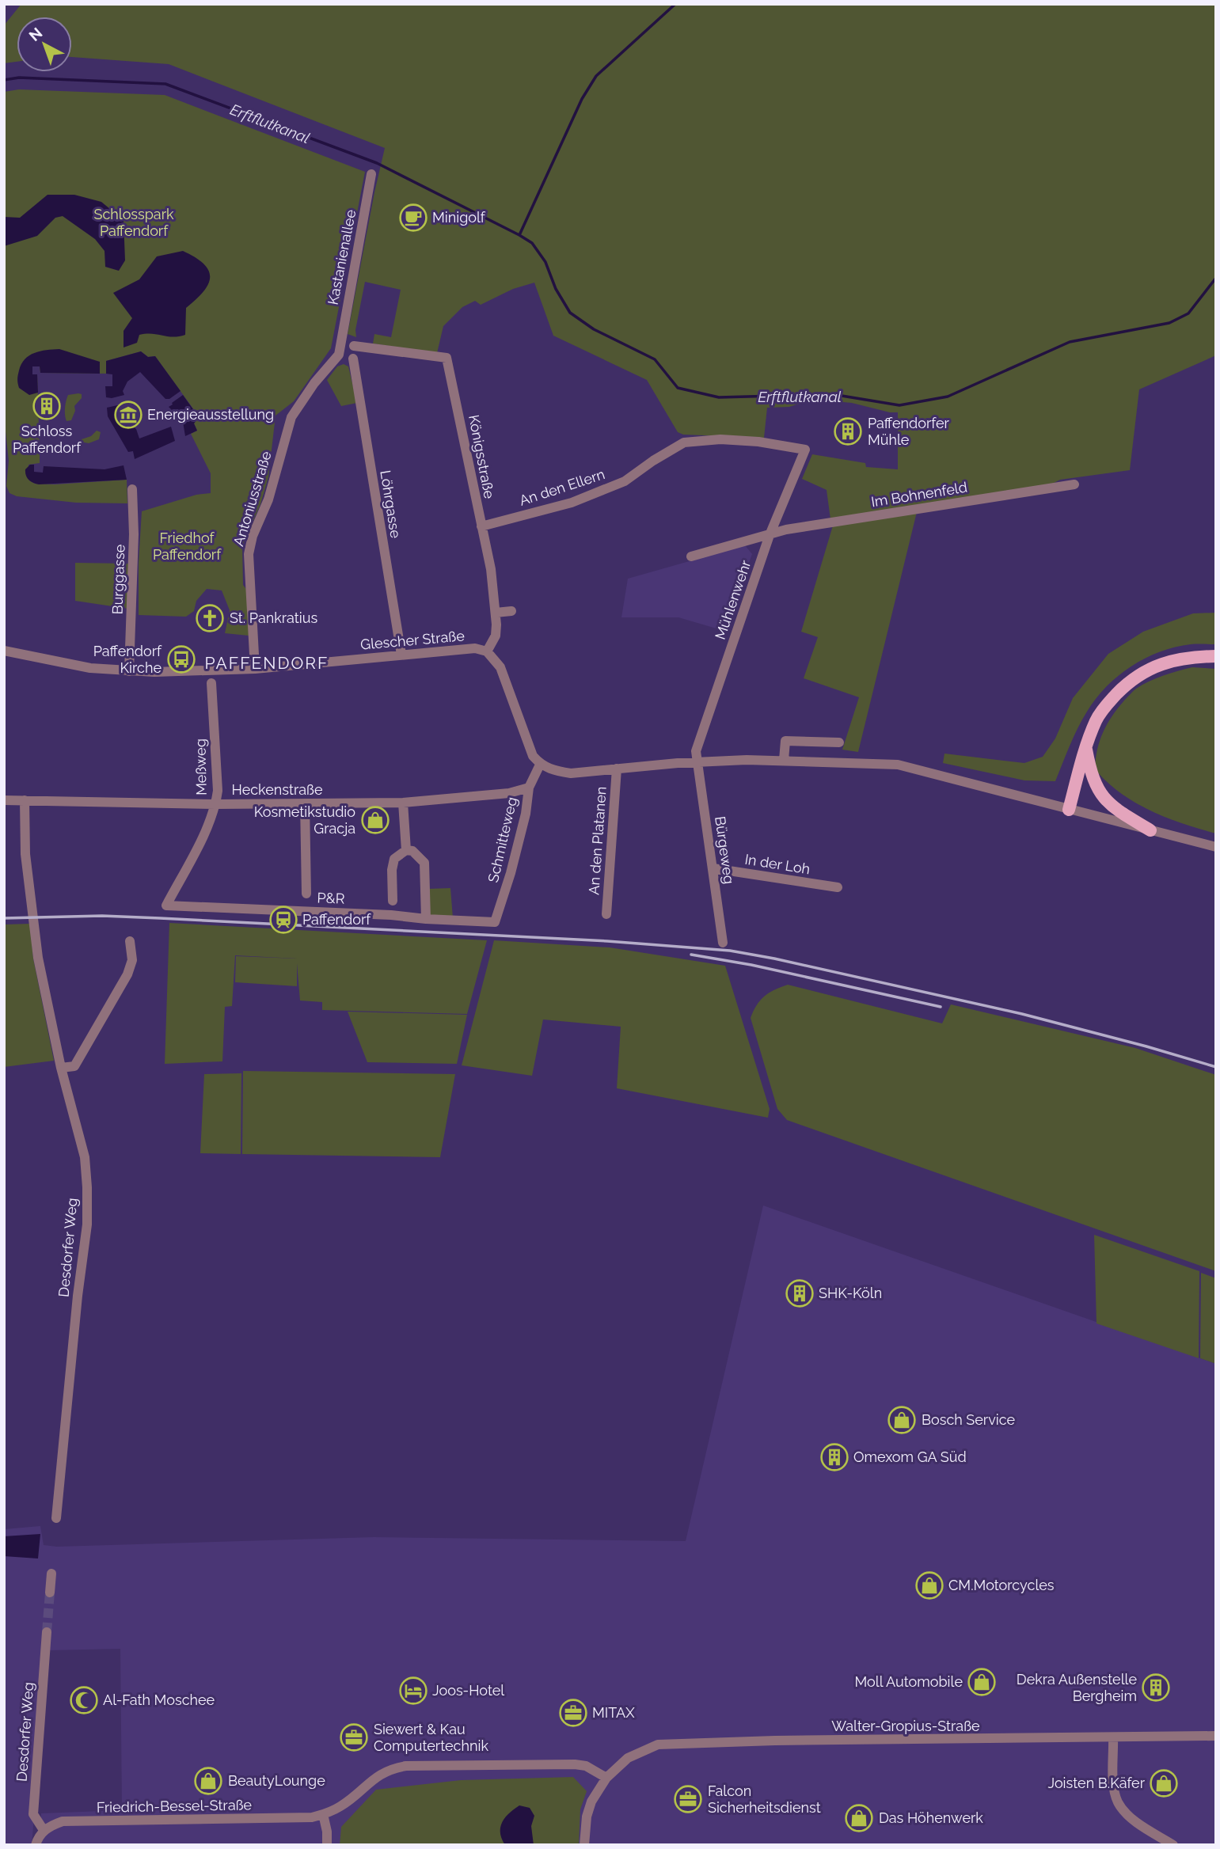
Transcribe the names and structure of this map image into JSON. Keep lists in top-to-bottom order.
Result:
{
  "streets": {
    "street": [
      "Kastanienallee",
      "Königsstraße",
      "An den Ellern",
      "Im Bohnenfeld",
      "Antoniusstraße",
      "Löhrgasse",
      "Burggasse",
      "Mühlenwehr",
      "Glescher Straße",
      "Meßweg",
      "Heckenstraße",
      "Schmitteweg",
      "An den Platanen",
      "Bürgeweg",
      "In der Loh",
      "P&R",
      "Desdorfer Weg",
      "Walter-Gropius-Straße",
      "Friedrich-Bessel-Straße"
    ]
  },
  "crossings": [
    ["Kastanienallee", "Königsstraße"],
    ["Kastanienallee", "Antoniusstraße"],
    ["Kastanienallee", "Löhrgasse"],
    ["Königsstraße", "An den Ellern"],
    ["Königsstraße", "Antoniusstraße"],
    ["Königsstraße", "Löhrgasse"],
    ["Königsstraße", "Glescher Straße"],
    ["An den Ellern", "Mühlenwehr"],
    ["Im Bohnenfeld", "Mühlenwehr"],
    ["Antoniusstraße", "Löhrgasse"],
    ["Antoniusstraße", "Glescher Straße"],
    ["Löhrgasse", "Glescher Straße"],
    ["Burggasse", "Glescher Straße"],
    ["Mühlenwehr", "Bürgeweg"],
    ["Meßweg", "Heckenstraße"],
    ["Meßweg", "P&R"],
    ["Heckenstraße", "Schmitteweg"],
    ["Heckenstraße", "Desdorfer Weg"],
    ["Schmitteweg", "P&R"],
    ["Bürgeweg", "In der Loh"],
    ["Desdorfer Weg", "Friedrich-Bessel-Straße"]
  ],
  "districts": ["PAFFENDORF"],
  "water": ["Erftflutkanal"],
  "parks": ["Schlosspark Paffendorf", "Friedhof Paffendorf"],
  "places": {
    "cafe": ["Minigolf"],
    "building": [
      "Schloss Paffendorf",
      "Paffendorfer Mühle",
      "SHK-Köln",
      "Omexom GA Süd",
      "Dekra Außenstelle Bergheim"
    ],
    "museum": ["Energieausstellung"],
    "church": ["St. Pankratius"],
    "bus stop": ["Paffendorf Kirche"],
    "shop": [
      "Kosmetikstudio Gracja",
      "Bosch Service",
      "CM.Motorcycles",
      "Moll Automobile",
      "BeautyLounge",
      "Joisten B.Käfer",
      "Das Höhenwerk"
    ],
    "station": ["Paffendorf"],
    "hotel": ["Joos-Hotel"],
    "mosque": ["Al-Fath Moschee"],
    "office": ["MITAX", "Siewert & Kau Computertechnik", "Falcon Sicherheitsdienst"]
  },
  "north": "top left"
}
